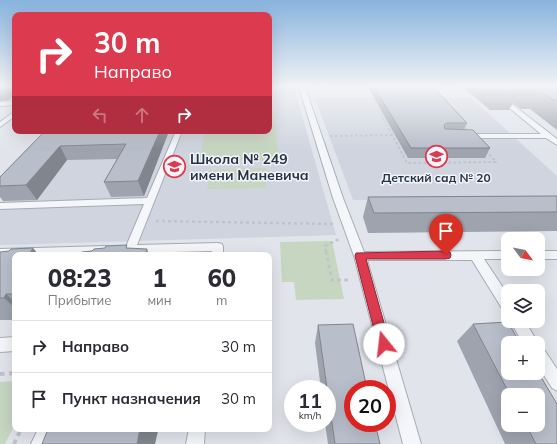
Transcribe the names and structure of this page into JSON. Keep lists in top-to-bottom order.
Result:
{
  "places": {
    "school or university": ["Детский сад № 20", "Школа № 249 имени Маневича"]
  },
  "north": "bottom right",
  "page": {
    "turn": ["30 m", "Направо"],
    "map_buttons": ["+", "−"],
    "eta": [
      "08:23",
      "Прибытие",
      "1",
      "мин",
      "60",
      "m"
    ],
    "list": [
      {
        "name": "Направо",
        "value": "30 m"
      },
      {
        "name": "Пункт назначения",
        "value": "30 m"
      }
    ],
    "speed": "11 km/h",
    "limit": "20"
  }
}
